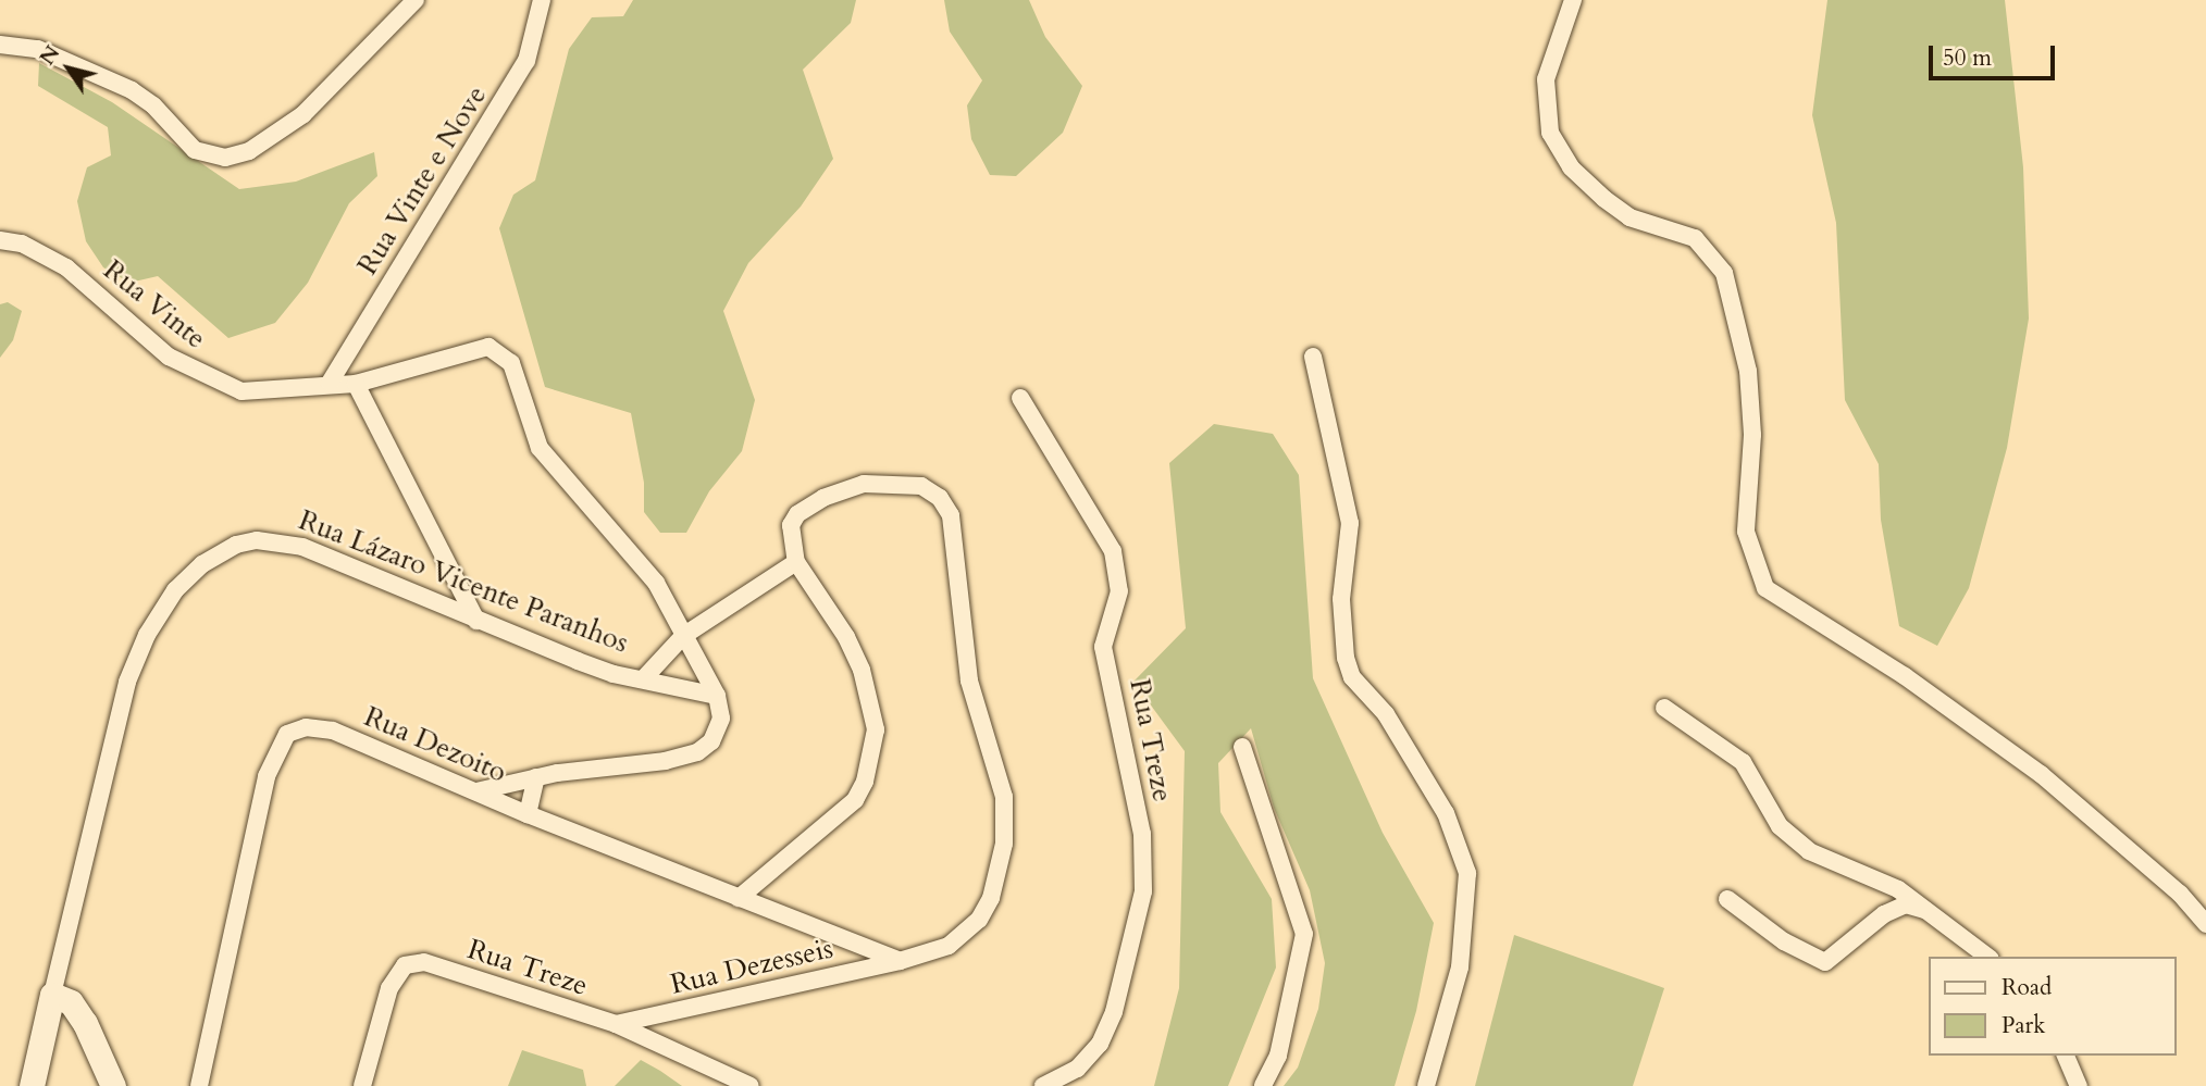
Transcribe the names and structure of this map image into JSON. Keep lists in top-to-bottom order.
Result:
{
  "streets": {
    "street": [
      "Rua Vinte e Nove",
      "Rua Vinte",
      "Rua Lázaro Vicente Paranhos",
      "Rua Treze",
      "Rua Dezoito",
      "Rua Dezesseis"
    ]
  },
  "crossings": [
    ["Rua Vinte e Nove", "Rua Vinte"],
    ["Rua Vinte", "Rua Lázaro Vicente Paranhos"],
    ["Rua Treze", "Rua Dezesseis"],
    ["Rua Dezoito", "Rua Dezesseis"]
  ],
  "legend": ["Road", "Park"],
  "scale_bar": "50 m",
  "north": "top left"
}
